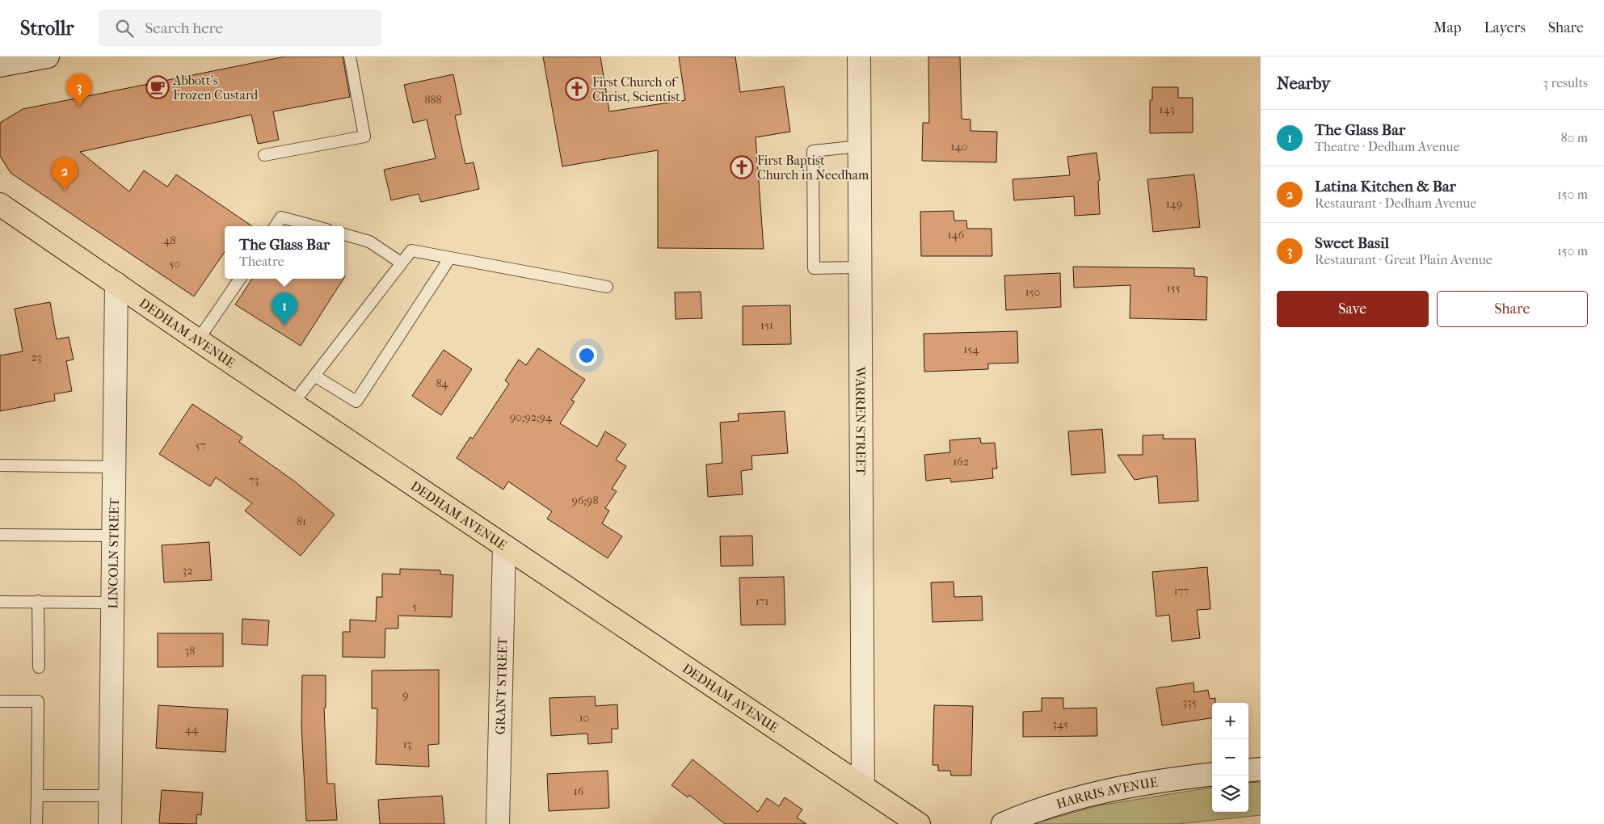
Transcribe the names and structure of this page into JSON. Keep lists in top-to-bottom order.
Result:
{
  "streets": {
    "main road": ["DEDHAM AVENUE"],
    "street": [
      "WARREN STREET",
      "LINCOLN STREET",
      "GRANT STREET",
      "HARRIS AVENUE"
    ]
  },
  "crossings": [
    ["DEDHAM AVENUE", "WARREN STREET"],
    ["DEDHAM AVENUE", "LINCOLN STREET"],
    ["DEDHAM AVENUE", "GRANT STREET"]
  ],
  "places": {
    "cafe": ["Abbott's Frozen Custard"],
    "church": ["First Church of Christ, Scientist", "First Baptist Church in Needham"]
  },
  "house_numbers": [
    "888",
    "143",
    "140",
    "149",
    "146",
    "48",
    "50",
    "155",
    "150",
    "151",
    "154",
    "23",
    "84",
    "90;92;94",
    "57",
    "162",
    "73",
    "96;98",
    "81",
    "32",
    "177",
    "171",
    "5",
    "38",
    "9",
    "335",
    "10",
    "345",
    "44",
    "13",
    "16"
  ],
  "page": {
    "header": "Strollr",
    "search": "Search here",
    "nav": ["Map", "Layers", "Share"],
    "heading": ["Nearby", "3 results"],
    "pins": ["3", "2", "1"],
    "list": [
      {
        "mark": "1",
        "name": "The Glass Bar",
        "note": "Theatre · Dedham Avenue",
        "value": "80 m"
      },
      {
        "mark": "2",
        "name": "Latina Kitchen & Bar",
        "note": "Restaurant · Dedham Avenue",
        "value": "150 m"
      },
      {
        "mark": "3",
        "name": "Sweet Basil",
        "note": "Restaurant · Great Plain Avenue",
        "value": "150 m"
      }
    ],
    "popup": ["The Glass Bar", "Theatre"],
    "buttons": ["Save", "Share"],
    "map_buttons": ["+", "−"]
  }
}
